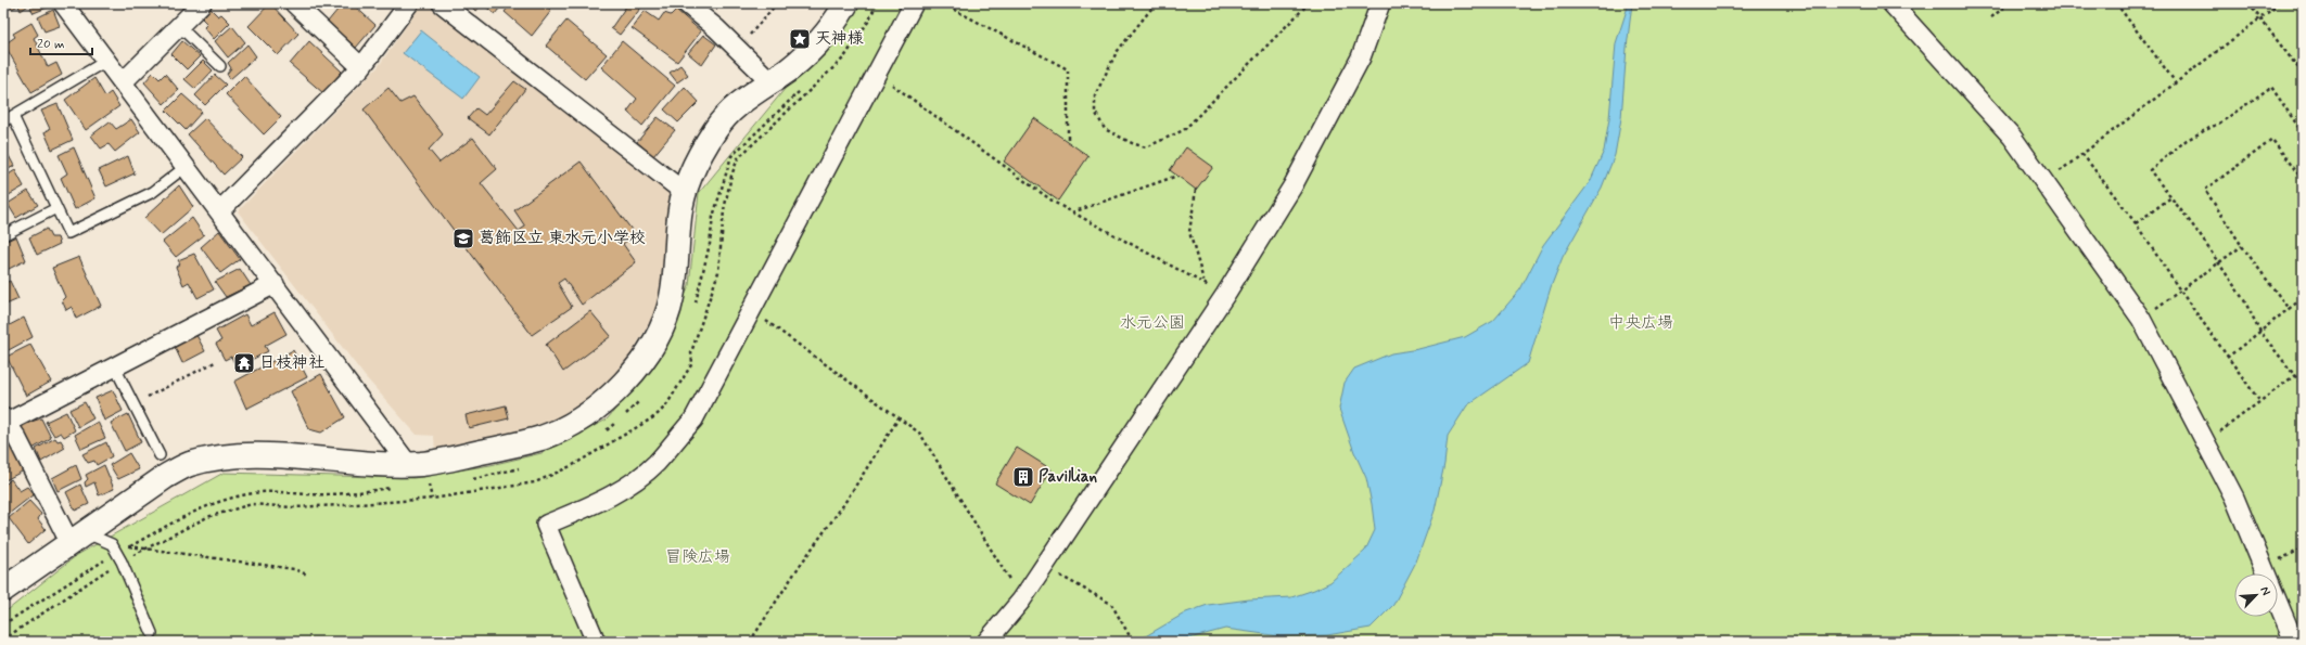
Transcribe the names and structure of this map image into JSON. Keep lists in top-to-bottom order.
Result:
{
  "parks": ["水元公園", "中央広場", "冒険広場"],
  "places": {
    "place": ["天神様"],
    "school or university": ["葛飾区立 東水元小学校"],
    "temple": ["日枝神社"],
    "building": ["Pavillian"]
  },
  "scale_bar": "20 m",
  "north": "top right"
}
